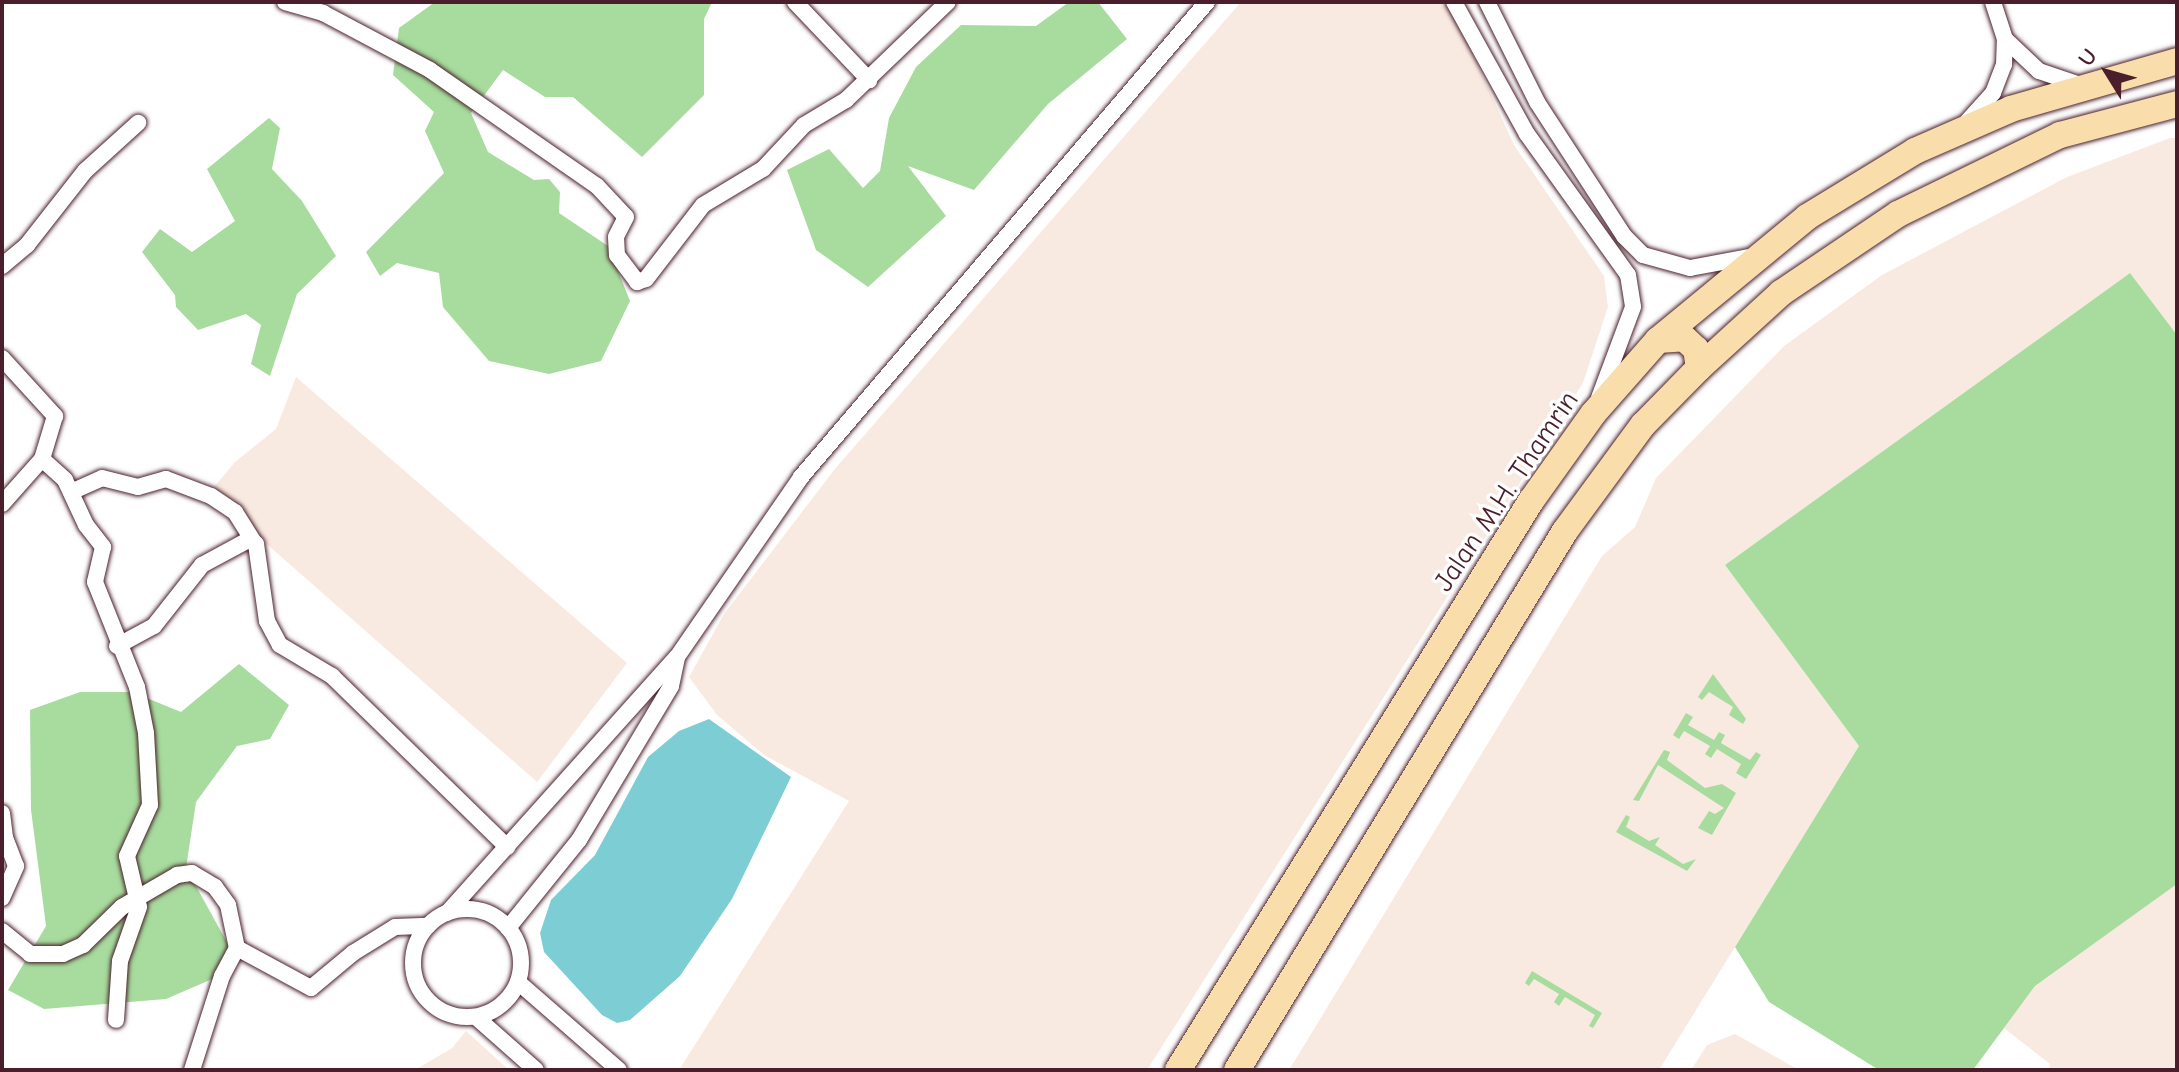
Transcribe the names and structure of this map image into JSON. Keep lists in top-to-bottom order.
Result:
{
  "streets": {
    "main road": ["Jalan M.H. Thamrin"]
  },
  "north": "top left"
}
